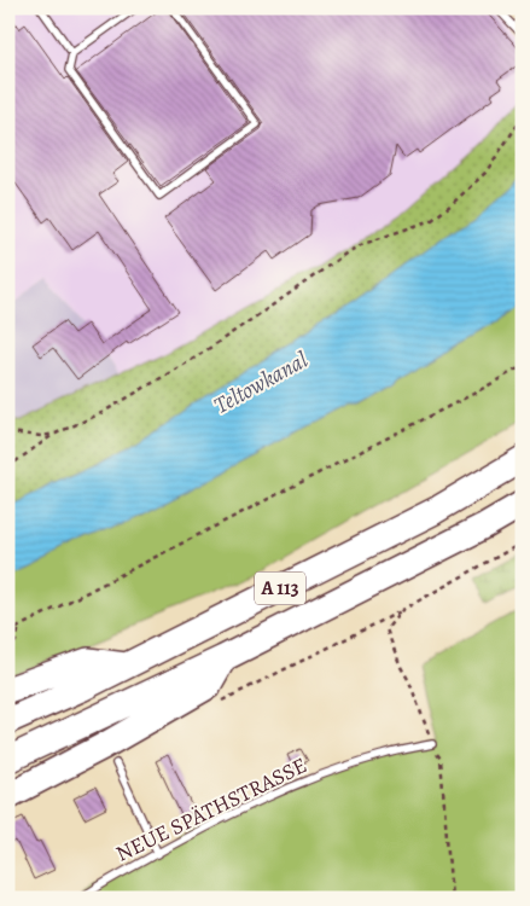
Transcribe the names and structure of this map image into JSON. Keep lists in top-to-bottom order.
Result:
{
  "streets": {
    "highway": ["A 113"],
    "lane": ["NEUE SPÄTHSTRASSE"]
  },
  "water": ["Teltowkanal"]
}
